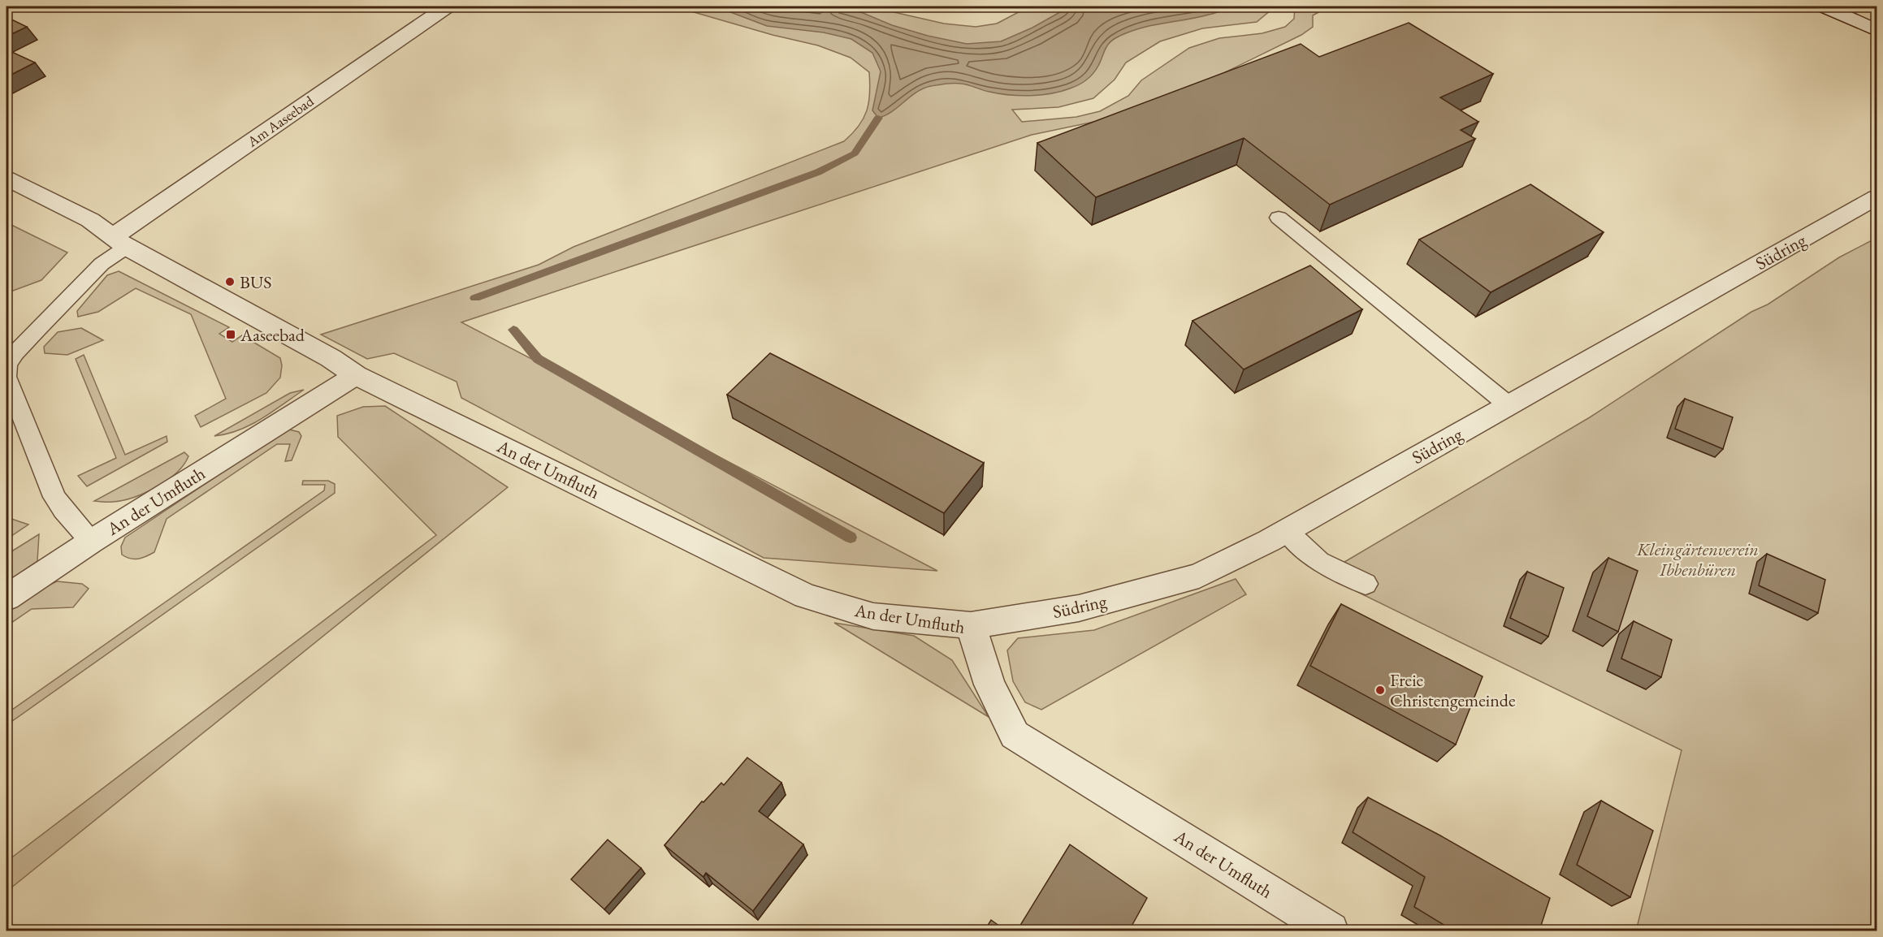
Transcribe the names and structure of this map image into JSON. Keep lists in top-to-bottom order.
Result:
{
  "streets": {
    "street": ["Am Aaseebad", "Südring", "An der Umfluth"]
  },
  "crossings": [
    ["Am Aaseebad", "An der Umfluth"],
    ["Südring", "An der Umfluth"]
  ],
  "parks": ["Kleingärtenverein Ibbenbüren"],
  "places": {
    "other": ["BUS", "Freie Christengemeinde"],
    "transit": ["Aaseebad"]
  }
}
